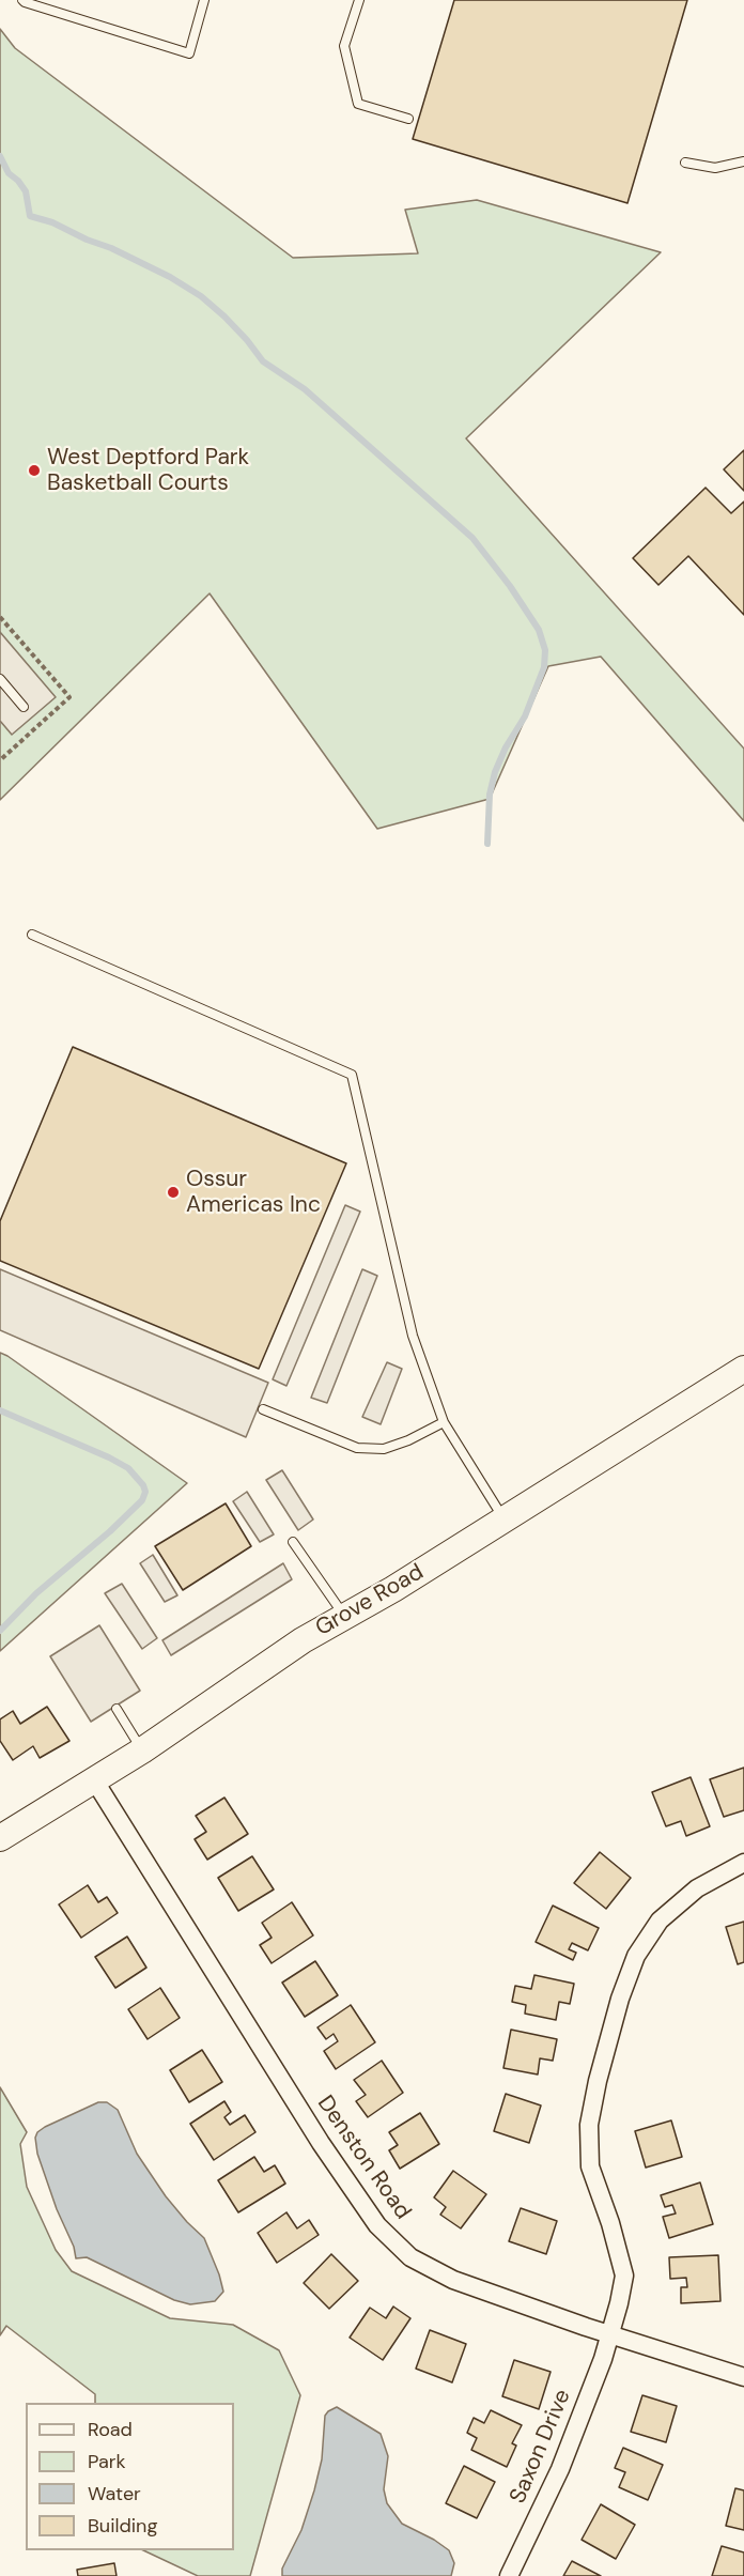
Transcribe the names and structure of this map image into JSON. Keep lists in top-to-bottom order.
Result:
{
  "streets": {
    "main road": ["Grove Road"],
    "street": ["Denston Road", "Saxon Drive"]
  },
  "crossings": [
    ["Grove Road", "Denston Road"],
    ["Denston Road", "Saxon Drive"]
  ],
  "places": ["West Deptford Park Basketball Courts", "Ossur Americas Inc"],
  "legend": [
    "Road",
    "Park",
    "Water",
    "Building"
  ]
}
